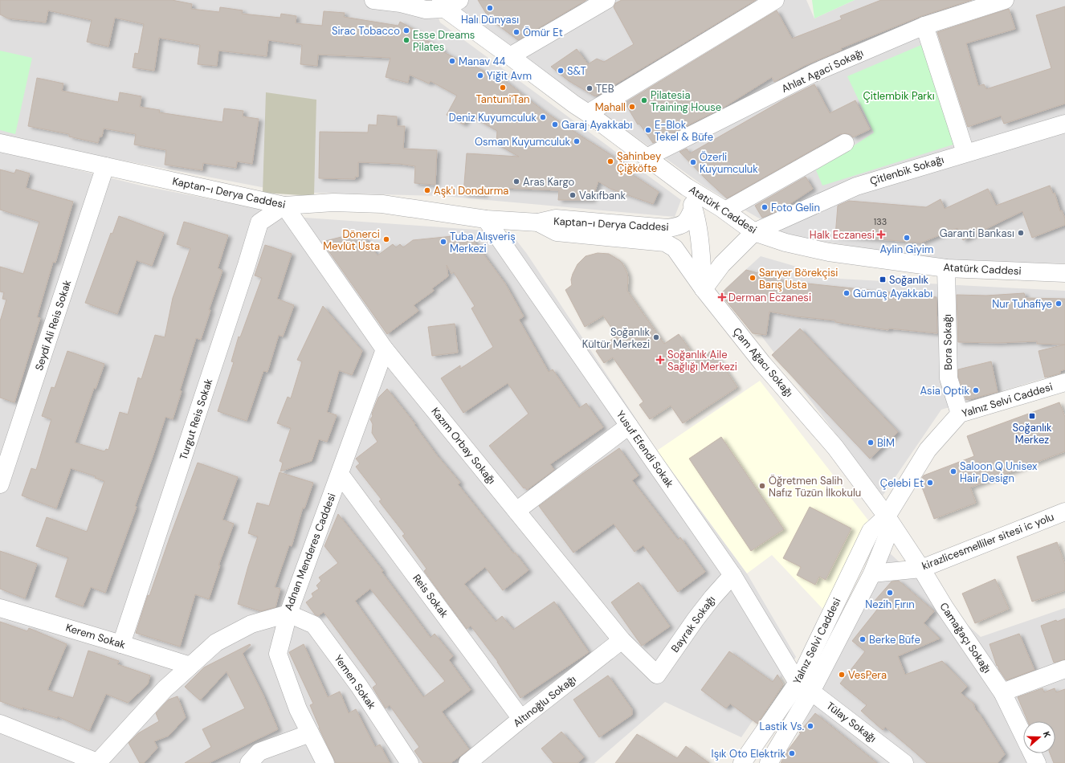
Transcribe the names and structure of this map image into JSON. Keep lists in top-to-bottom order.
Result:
{
  "streets": {
    "street": [
      "Ahlat Agaci Sokağı",
      "Çitlenbik Sokağı",
      "Kaptan-ı Derya Caddesi",
      "Atatürk Caddesi",
      "Seydi Ali Reis Sokak",
      "Bora Sokağı",
      "Çam Ağacı Sokağı",
      "Yalnız Selvi Caddesi",
      "Turgut Reis Sokak",
      "Kazım Orbay Sokağı",
      "Yusuf Efendi Sokak",
      "kirazlicesmelliler sitesi ic yolu",
      "Adnan Menderes Caddesi",
      "Reis Sokak",
      "Bayrak Sokağı",
      "Kerem Sokak",
      "Camağaçı Sokağı",
      "Yemen Sokak",
      "Altınoğlu Sokağı",
      "Tülay Sokağı"
    ]
  },
  "crossings": [
    ["Ahlat Agaci Sokağı", "Atatürk Caddesi"],
    ["Çitlenbik Sokağı", "Atatürk Caddesi"],
    ["Kaptan-ı Derya Caddesi", "Seydi Ali Reis Sokak"],
    ["Kaptan-ı Derya Caddesi", "Çam Ağacı Sokağı"],
    ["Kaptan-ı Derya Caddesi", "Turgut Reis Sokak"],
    ["Kaptan-ı Derya Caddesi", "Kazım Orbay Sokağı"],
    ["Kaptan-ı Derya Caddesi", "Yusuf Efendi Sokak"],
    ["Atatürk Caddesi", "Bora Sokağı"],
    ["Bora Sokağı", "Yalnız Selvi Caddesi"],
    ["Çam Ağacı Sokağı", "Yalnız Selvi Caddesi"],
    ["Çam Ağacı Sokağı", "Camağaçı Sokağı"],
    ["Yalnız Selvi Caddesi", "Yusuf Efendi Sokak"],
    ["Yalnız Selvi Caddesi", "kirazlicesmelliler sitesi ic yolu"],
    ["Yalnız Selvi Caddesi", "Camağaçı Sokağı"],
    ["Yalnız Selvi Caddesi", "Tülay Sokağı"],
    ["Turgut Reis Sokak", "Kazım Orbay Sokağı"],
    ["Turgut Reis Sokak", "Kerem Sokak"],
    ["Kazım Orbay Sokağı", "Adnan Menderes Caddesi"],
    ["Kazım Orbay Sokağı", "Bayrak Sokağı"],
    ["Kazım Orbay Sokağı", "Altınoğlu Sokağı"],
    ["Yusuf Efendi Sokak", "Bayrak Sokağı"],
    ["Yusuf Efendi Sokak", "Tülay Sokağı"],
    ["kirazlicesmelliler sitesi ic yolu", "Camağaçı Sokağı"],
    ["Adnan Menderes Caddesi", "Reis Sokak"],
    ["Adnan Menderes Caddesi", "Kerem Sokak"],
    ["Adnan Menderes Caddesi", "Yemen Sokak"],
    ["Reis Sokak", "Altınoğlu Sokağı"]
  ],
  "parks": ["Çitlembik Parkı"],
  "places": {
    "other": [
      "Halı Dünyası",
      "Sirac Tobacco",
      "Ömür Et",
      "Esse Dreams Pilates",
      "Manav 44",
      "S&T",
      "Yiğit Avm",
      "Tantuni'Tan",
      "TEB",
      "Pilatesia Training House",
      "Mahall",
      "Deniz Kuyumculuk",
      "Garaj Ayakkabı",
      "E-Blok Tekel & Büfe",
      "Osman Kuyumculuk",
      "Şahinbey Çiğköfte",
      "Özerli Kuyumculuk",
      "Aras Kargo",
      "Aşk'ı Dondurma",
      "Vakıfbank",
      "Foto Gelin",
      "Garanti Bankası",
      "Aylin Giyim",
      "Dönerci Mevlüt Usta",
      "Tuba Alışveriş Merkezi",
      "Sarıyer Börekçisi Barış Usta",
      "Gümüş Ayakkabı",
      "Nur Tuhafiye",
      "Soğanlık Kültür Merkezi",
      "Asia Optik",
      "BİM",
      "Saloon Q Unisex Hair Design",
      "Çelebi Et",
      "Öğretmen Salih Nafız Tüzün İlkokulu",
      "Nezih Fırın",
      "Berke Büfe",
      "VesPera",
      "Lastik Vs.",
      "Işık Oto Elektrik"
    ],
    "health": ["Halk Eczanesi", "Derman Eczanesi", "Soğanlık Aile Sağlığı Merkezi"],
    "transit": ["Soğanlık", "Soğanlık Merkez"]
  },
  "house_numbers": ["133"],
  "north": "right"
}
